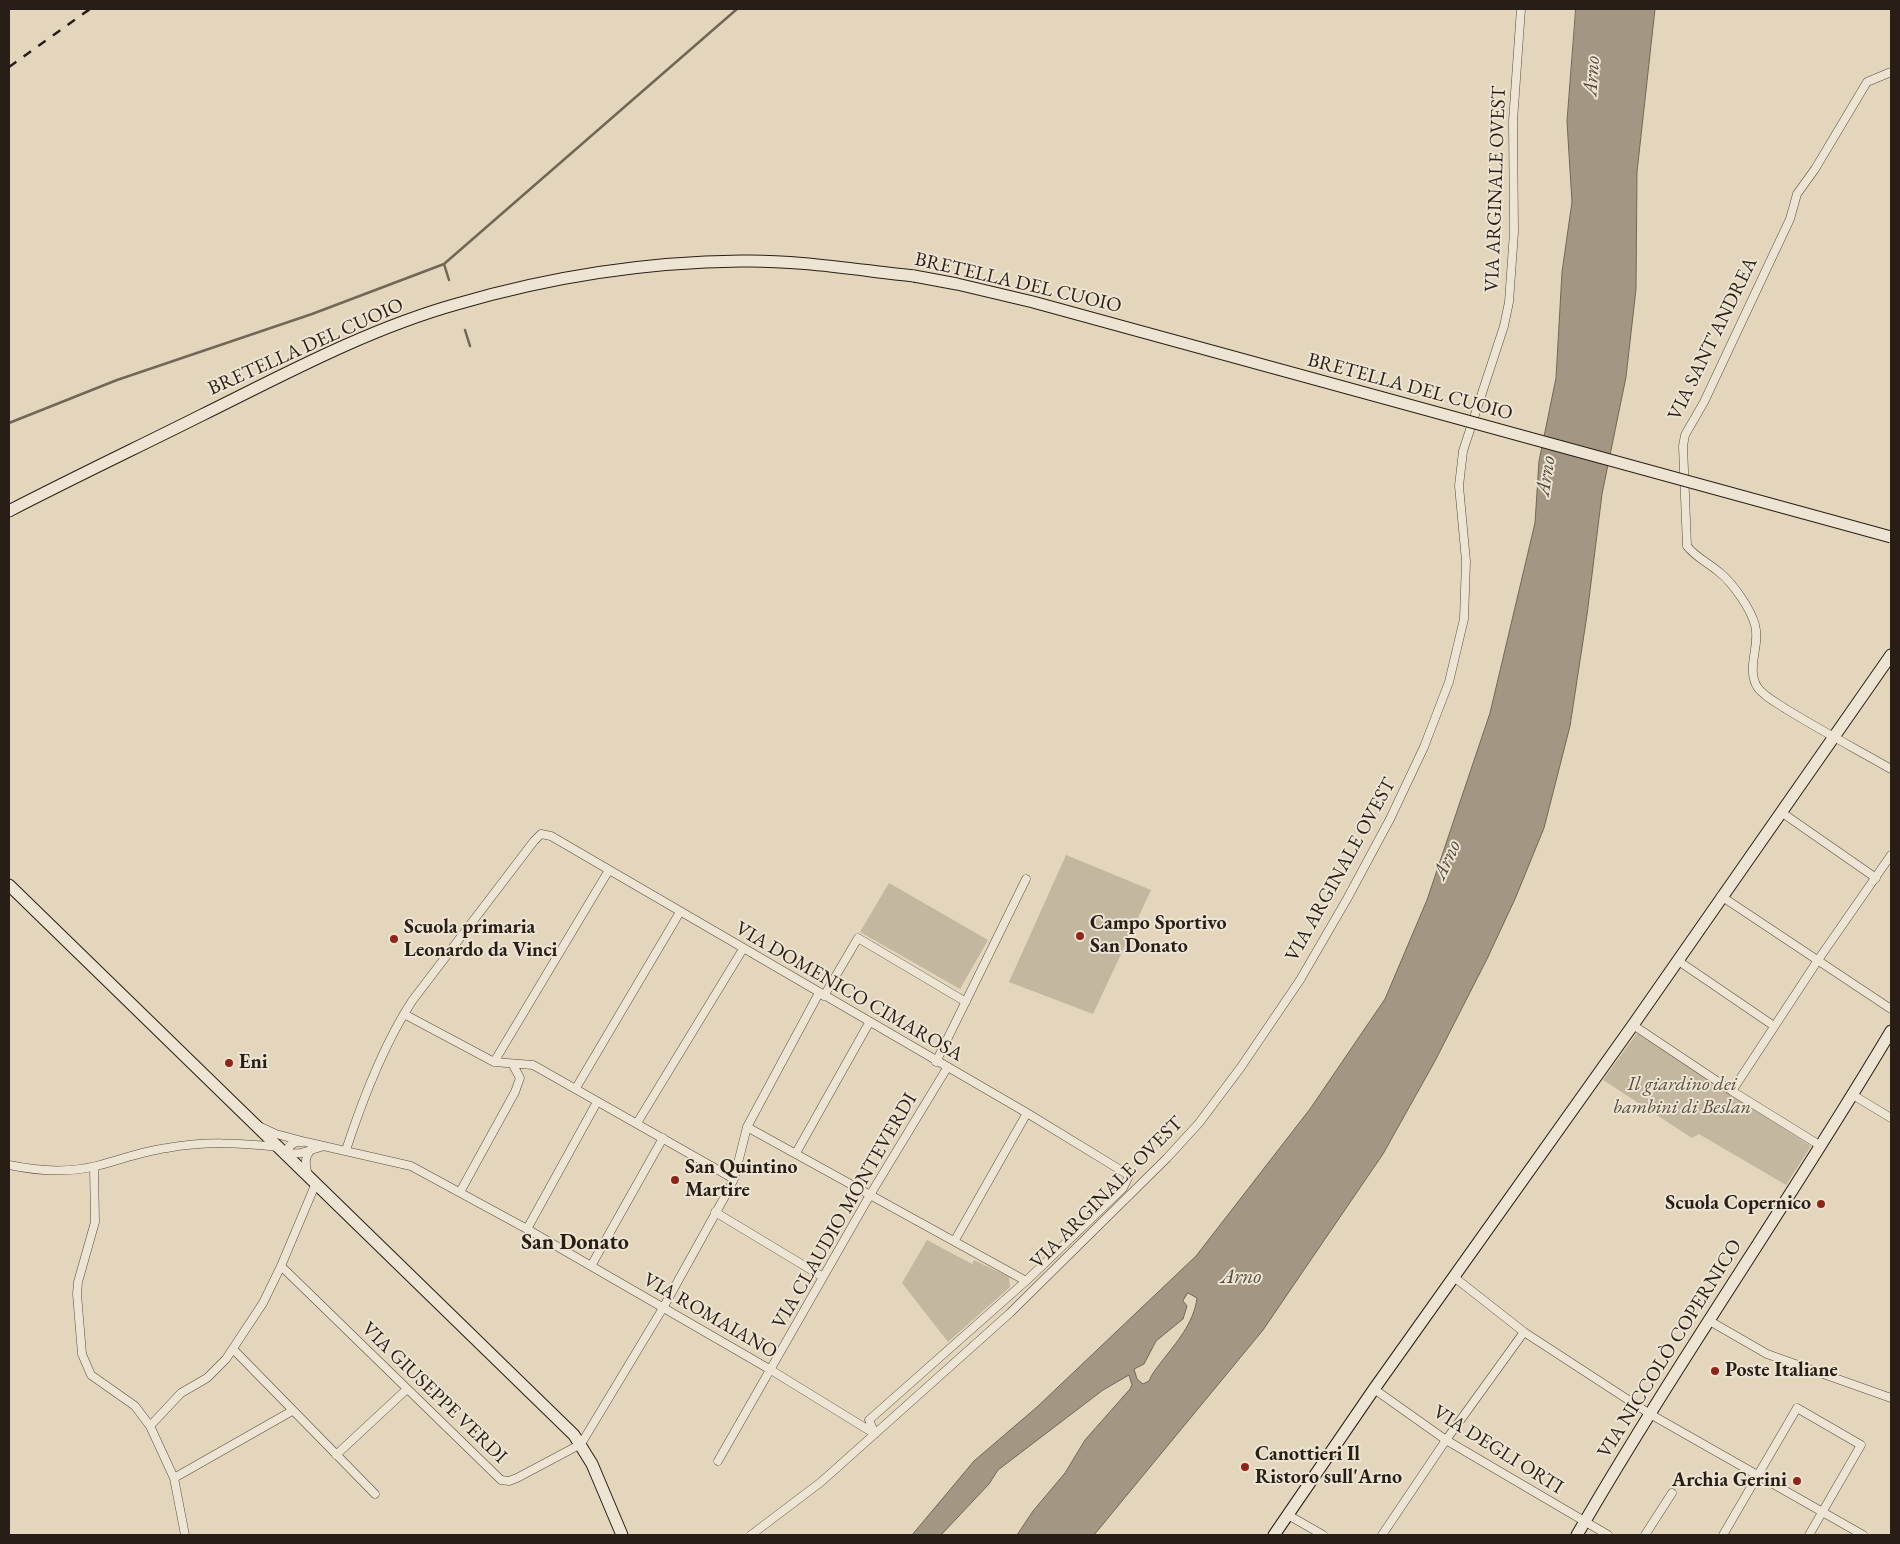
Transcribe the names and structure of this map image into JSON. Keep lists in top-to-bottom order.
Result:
{
  "streets": {
    "main road": ["BRETELLA DEL CUOIO", "VIA NICCOLÒ COPERNICO"],
    "street": [
      "VIA ARGINALE OVEST",
      "VIA SANT'ANDREA",
      "VIA DOMENICO CIMAROSA",
      "VIA CLAUDIO MONTEVERDI",
      "VIA ROMAIANO",
      "VIA GIUSEPPE VERDI",
      "VIA DEGLI ORTI"
    ]
  },
  "crossings": [
    ["VIA ARGINALE OVEST", "VIA ROMAIANO"],
    ["VIA DOMENICO CIMAROSA", "VIA CLAUDIO MONTEVERDI"],
    ["VIA CLAUDIO MONTEVERDI", "VIA ROMAIANO"],
    ["VIA NICCOLÒ COPERNICO", "VIA DEGLI ORTI"]
  ],
  "districts": ["San Donato"],
  "water": ["Arno"],
  "parks": ["Il giardino dei bambini di Beslan"],
  "places": [
    "Campo Sportivo San Donato",
    "Scuola primaria Leonardo da Vinci",
    "Eni",
    "San Quintino Martire",
    "Scuola Copernico",
    "Poste Italiane",
    "Canottieri Il Ristoro sull'Arno",
    "Archia Gerini"
  ]
}
